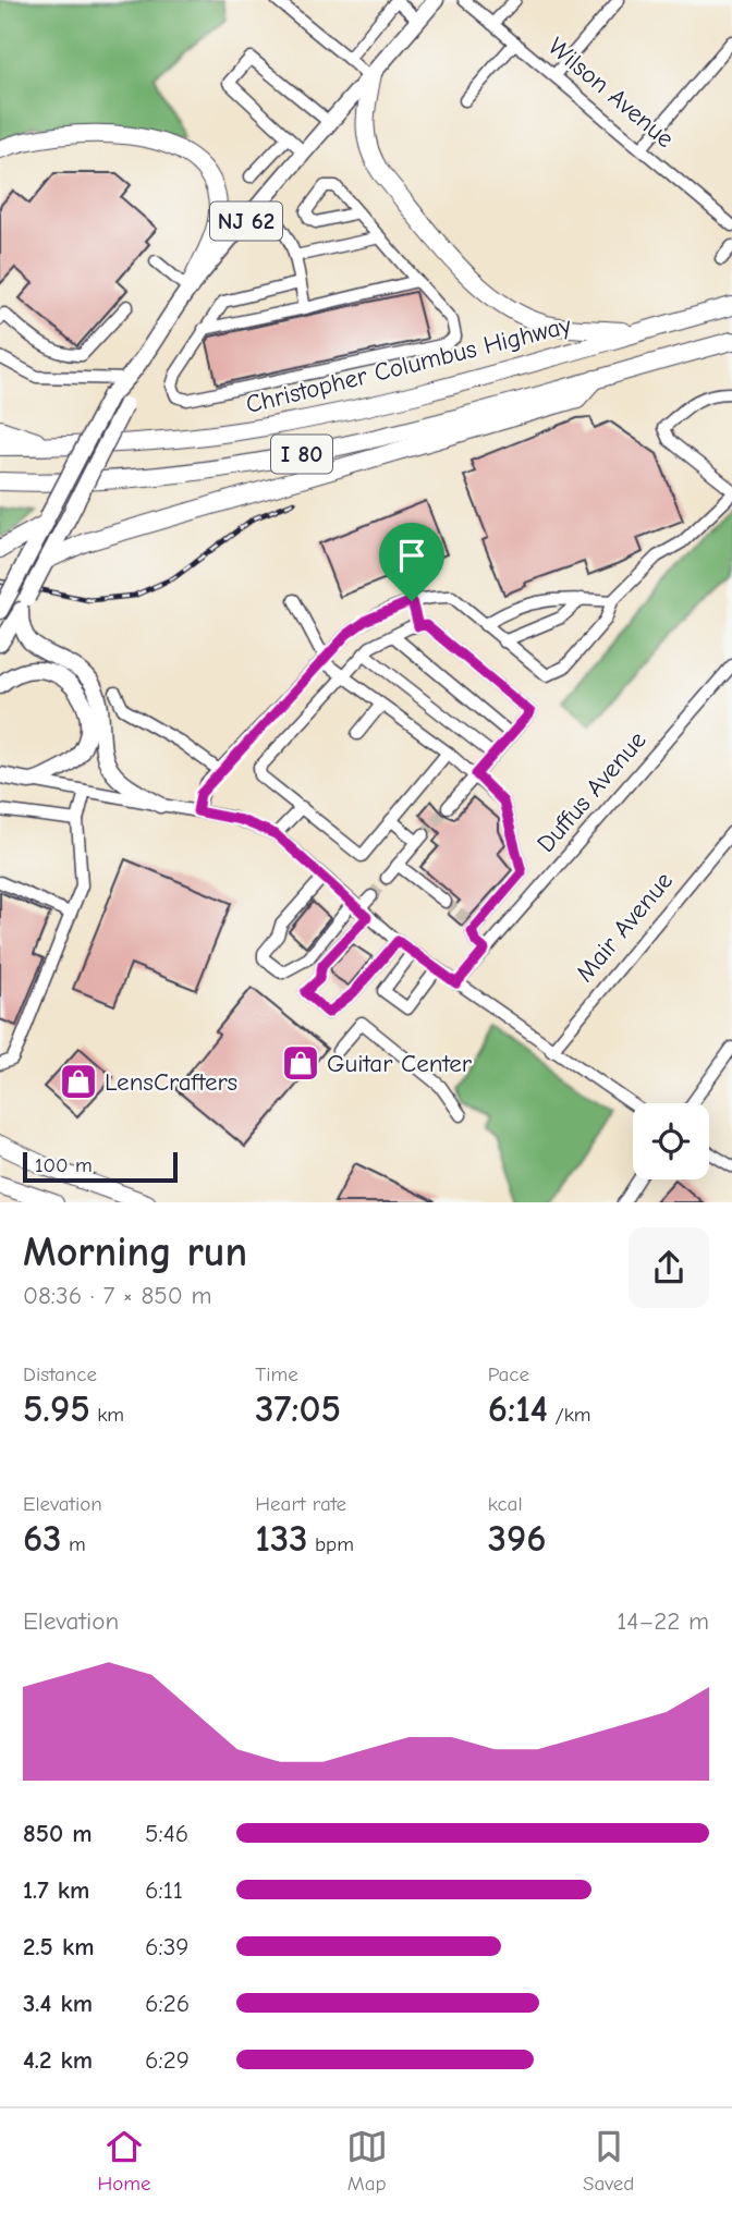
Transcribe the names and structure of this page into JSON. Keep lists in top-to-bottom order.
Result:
{
  "streets": {
    "highway": ["Christopher Columbus Highway", "I 80"],
    "main road": ["NJ 62"],
    "street": ["Wilson Avenue", "Duffus Avenue", "Mair Avenue"]
  },
  "places": {
    "shop": ["Guitar Center", "LensCrafters"]
  },
  "scale_bar": "100 m",
  "page": {
    "scale": "100 m",
    "heading": ["Morning run", "08:36 · 7 × 850 m"],
    "stats": [
      ["Distance", "5.95 km"],
      ["Time", "37:05"],
      ["Pace", "6:14 /km"],
      ["Elevation", "63 m"],
      ["Heart rate", "133 bpm"],
      ["kcal", "396"]
    ],
    "chart": ["Elevation", "14–22 m"],
    "list": [
      {
        "name": "850 m",
        "note": "5:46"
      },
      {
        "name": "1.7 km",
        "note": "6:11"
      },
      {
        "name": "2.5 km",
        "note": "6:39"
      },
      {
        "name": "3.4 km",
        "note": "6:26"
      },
      {
        "name": "4.2 km",
        "note": "6:29"
      }
    ],
    "tabs": ["Home", "Map", "Saved"]
  }
}
